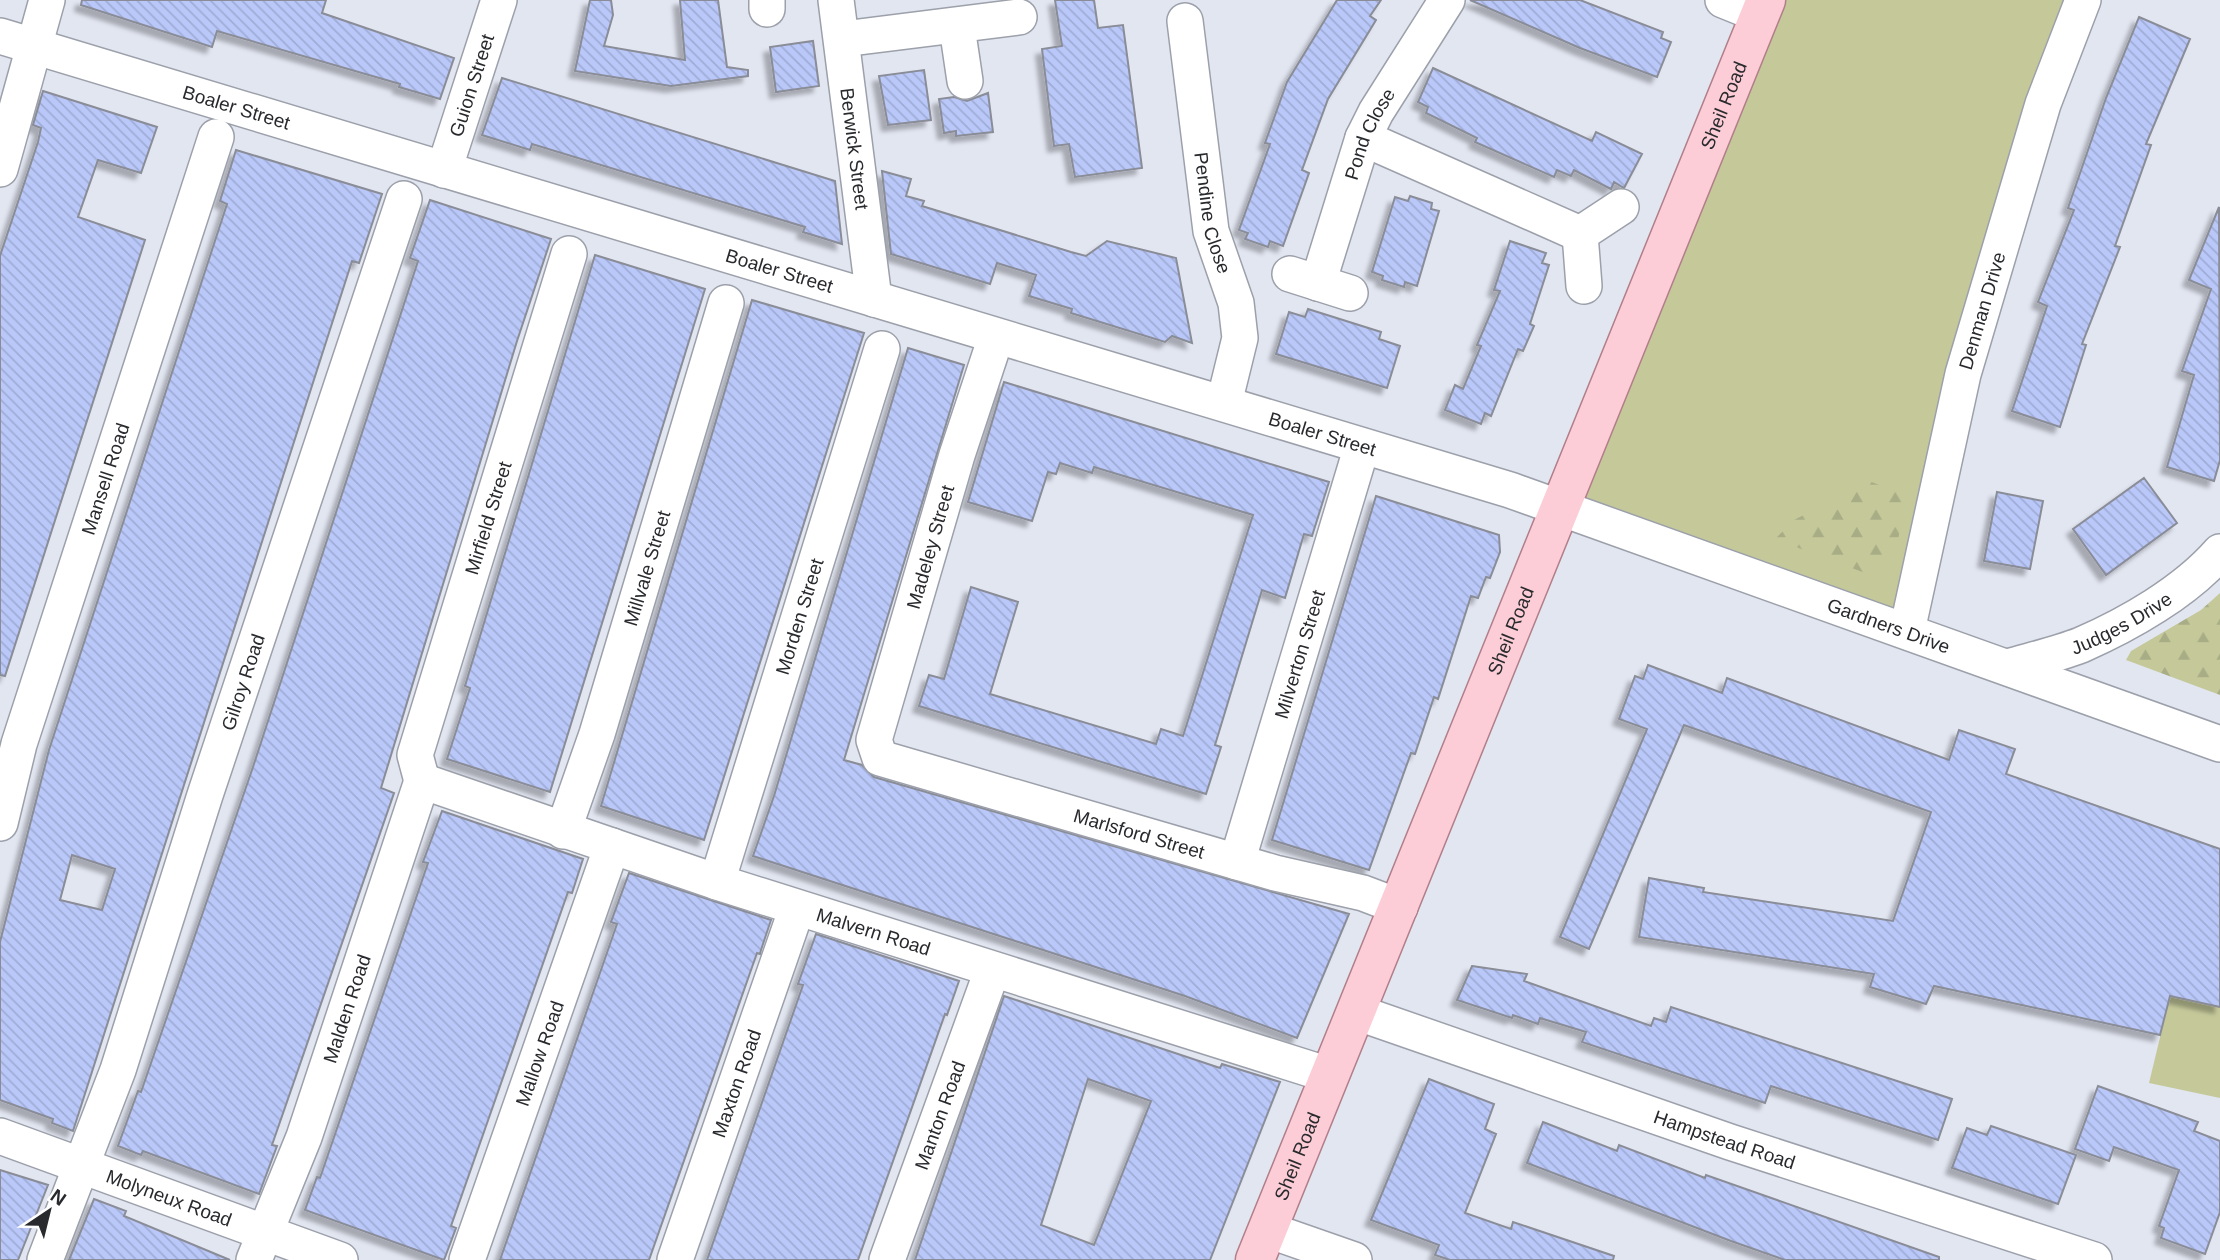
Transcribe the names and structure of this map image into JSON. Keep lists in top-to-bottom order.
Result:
{
  "streets": {
    "main road": ["Sheil Road"],
    "street": [
      "Guion Street",
      "Boaler Street",
      "Pond Close",
      "Berwick Street",
      "Pendine Close",
      "Denman Drive",
      "Mansell Road",
      "Mirfield Street",
      "Madeley Street",
      "Millvale Street",
      "Morden Street",
      "Judges Drive",
      "Gardners Drive",
      "Milverton Street",
      "Gilroy Road",
      "Marlsford Street",
      "Malvern Road",
      "Malden Road",
      "Mallow Road",
      "Maxton Road",
      "Manton Road",
      "Hampstead Road",
      "Molyneux Road"
    ]
  },
  "crossings": [
    ["Guion Street", "Boaler Street"],
    ["Sheil Road", "Boaler Street"],
    ["Sheil Road", "Gardners Drive"],
    ["Sheil Road", "Marlsford Street"],
    ["Sheil Road", "Malvern Road"],
    ["Sheil Road", "Hampstead Road"],
    ["Boaler Street", "Berwick Street"],
    ["Boaler Street", "Pendine Close"],
    ["Boaler Street", "Madeley Street"],
    ["Boaler Street", "Gardners Drive"],
    ["Boaler Street", "Milverton Street"],
    ["Denman Drive", "Gardners Drive"],
    ["Mirfield Street", "Malvern Road"],
    ["Mirfield Street", "Malden Road"],
    ["Madeley Street", "Marlsford Street"],
    ["Millvale Street", "Malvern Road"],
    ["Morden Street", "Malvern Road"],
    ["Judges Drive", "Gardners Drive"],
    ["Milverton Street", "Marlsford Street"],
    ["Gilroy Road", "Molyneux Road"],
    ["Malvern Road", "Malden Road"],
    ["Malvern Road", "Mallow Road"],
    ["Malvern Road", "Maxton Road"],
    ["Malvern Road", "Manton Road"],
    ["Malden Road", "Molyneux Road"]
  ],
  "north": "top right"
}
